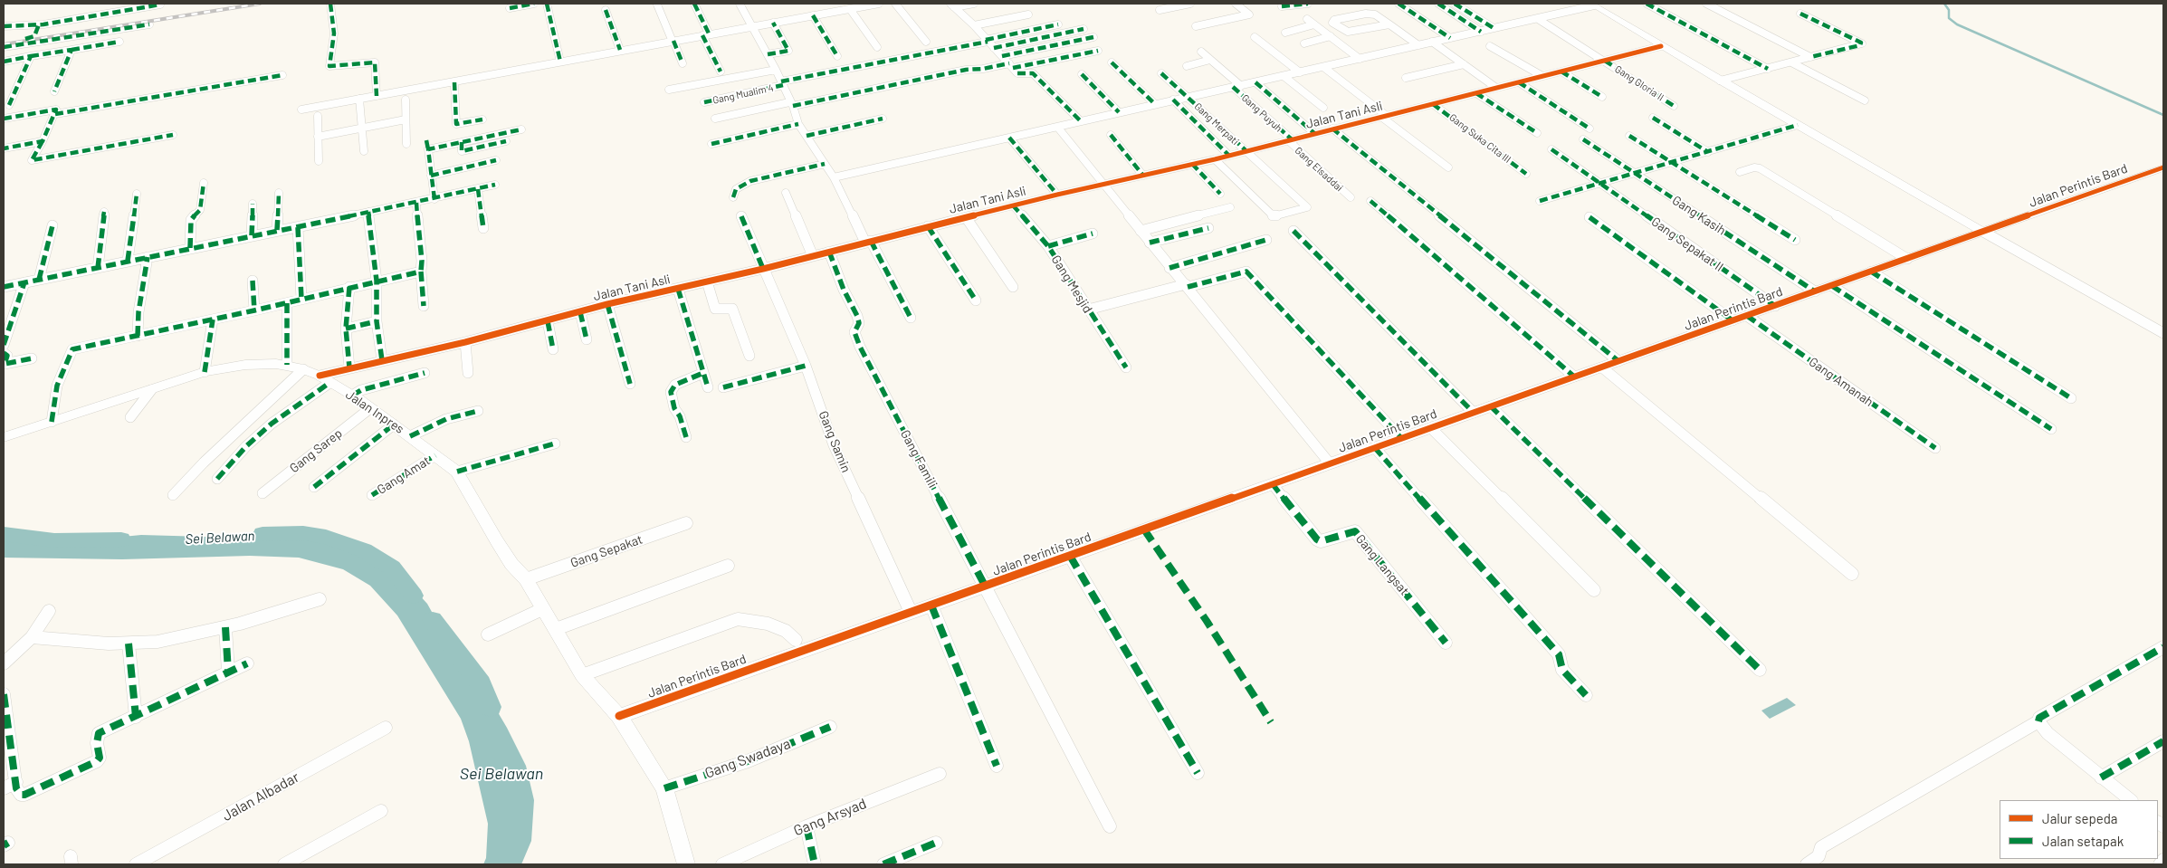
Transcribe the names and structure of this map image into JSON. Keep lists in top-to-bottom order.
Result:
{
  "streets": {
    "street": [
      "Gang Gloria II",
      "Gang Mualim 4",
      "Gang Puyuh",
      "Jalan Tani Asli",
      "Gang Merpati",
      "Gang Suka Cita III",
      "Gang Elsaddai",
      "Jalan Perintis Bard",
      "Gang Kasih",
      "Gang Sepakat II",
      "Gang Mesjid",
      "Gang Amanah",
      "Jalan Inpres",
      "Gang Samin",
      "Gang Sarep",
      "Gang Famili",
      "Gang Amat",
      "Gang Sepakat",
      "Gang Langsat",
      "Gang Swadaya",
      "Jalan Albadar",
      "Gang Arsyad"
    ]
  },
  "crossings": [
    ["Gang Gloria II", "Jalan Tani Asli"],
    ["Gang Puyuh", "Jalan Tani Asli"],
    ["Gang Puyuh", "Gang Elsaddai"],
    ["Jalan Tani Asli", "Gang Merpati"],
    ["Jalan Tani Asli", "Gang Suka Cita III"],
    ["Jalan Tani Asli", "Gang Elsaddai"],
    ["Jalan Tani Asli", "Gang Mesjid"],
    ["Jalan Tani Asli", "Jalan Inpres"],
    ["Jalan Tani Asli", "Gang Samin"],
    ["Jalan Tani Asli", "Gang Famili"],
    ["Jalan Perintis Bard", "Gang Kasih"],
    ["Jalan Perintis Bard", "Gang Sepakat II"],
    ["Jalan Perintis Bard", "Gang Amanah"],
    ["Jalan Perintis Bard", "Jalan Inpres"],
    ["Jalan Perintis Bard", "Gang Samin"],
    ["Jalan Perintis Bard", "Gang Famili"],
    ["Jalan Perintis Bard", "Gang Langsat"],
    ["Jalan Inpres", "Gang Sarep"],
    ["Jalan Inpres", "Gang Amat"],
    ["Jalan Inpres", "Gang Sepakat"],
    ["Jalan Inpres", "Gang Swadaya"]
  ],
  "water": ["Sei Belawan"],
  "legend": ["Jalur sepeda", "Jalan setapak"]
}
